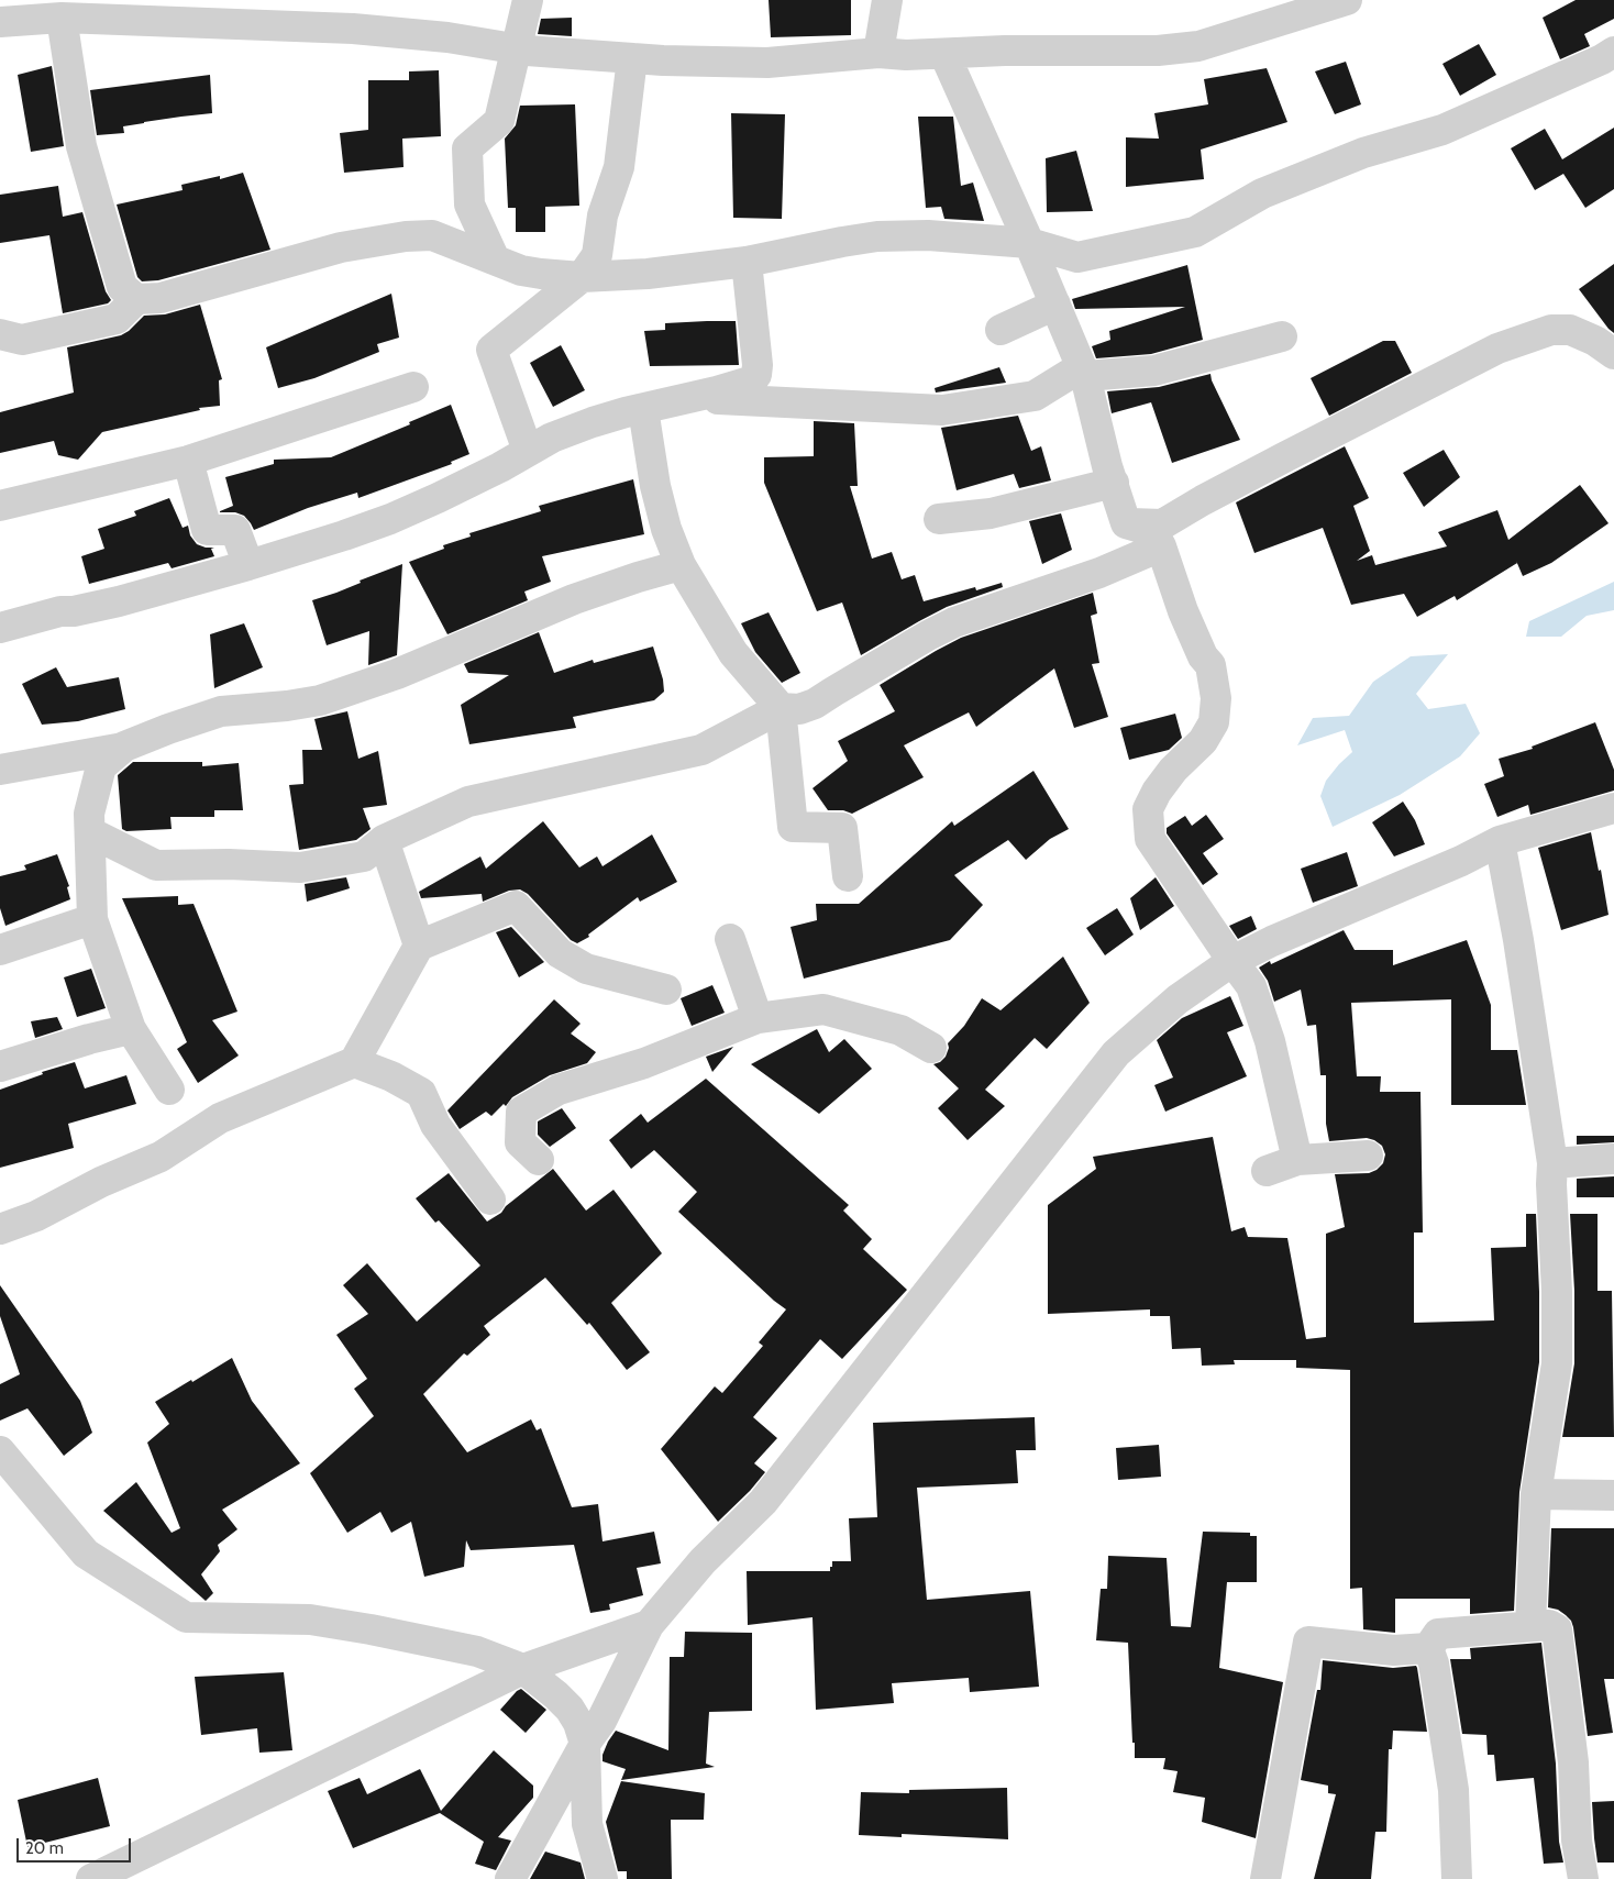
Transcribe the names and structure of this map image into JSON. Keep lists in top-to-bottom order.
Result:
{
  "scale_bar": "20 m"
}
